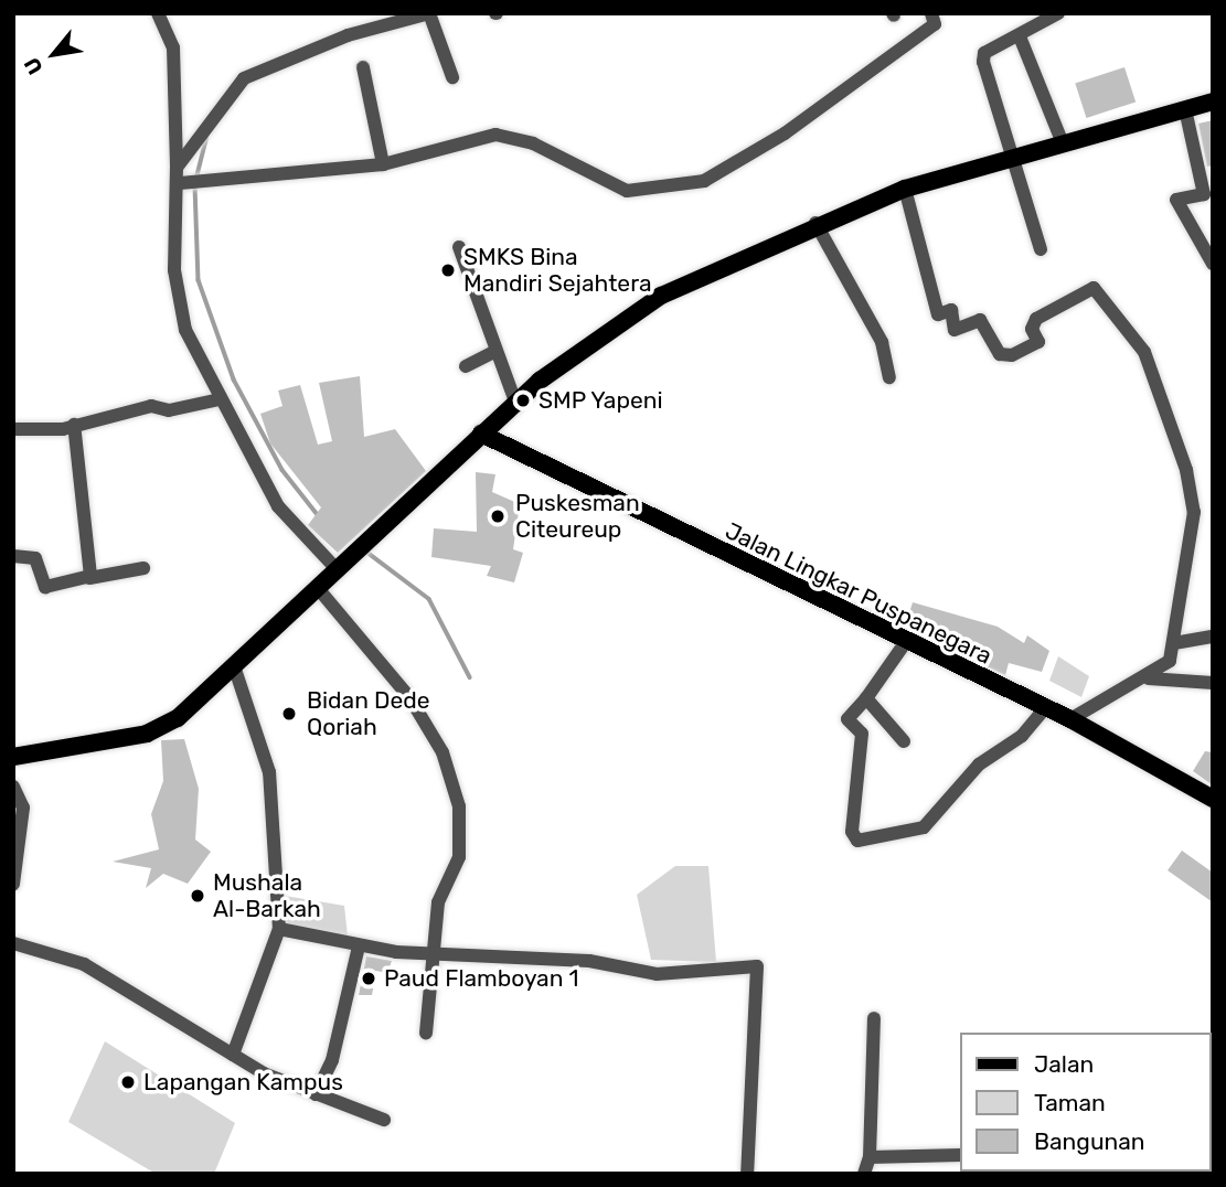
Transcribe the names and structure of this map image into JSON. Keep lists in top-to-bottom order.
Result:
{
  "streets": {
    "main road": ["Jalan Lingkar Puspanegara"]
  },
  "places": [
    "SMKS Bina Mandiri Sejahtera",
    "SMP Yapeni",
    "Puskesman Citeureup",
    "Bidan Dede Qoriah",
    "Mushala Al-Barkah",
    "Paud Flamboyan 1",
    "Lapangan Kampus"
  ],
  "legend": ["Jalan", "Taman", "Bangunan"],
  "north": "bottom left"
}
